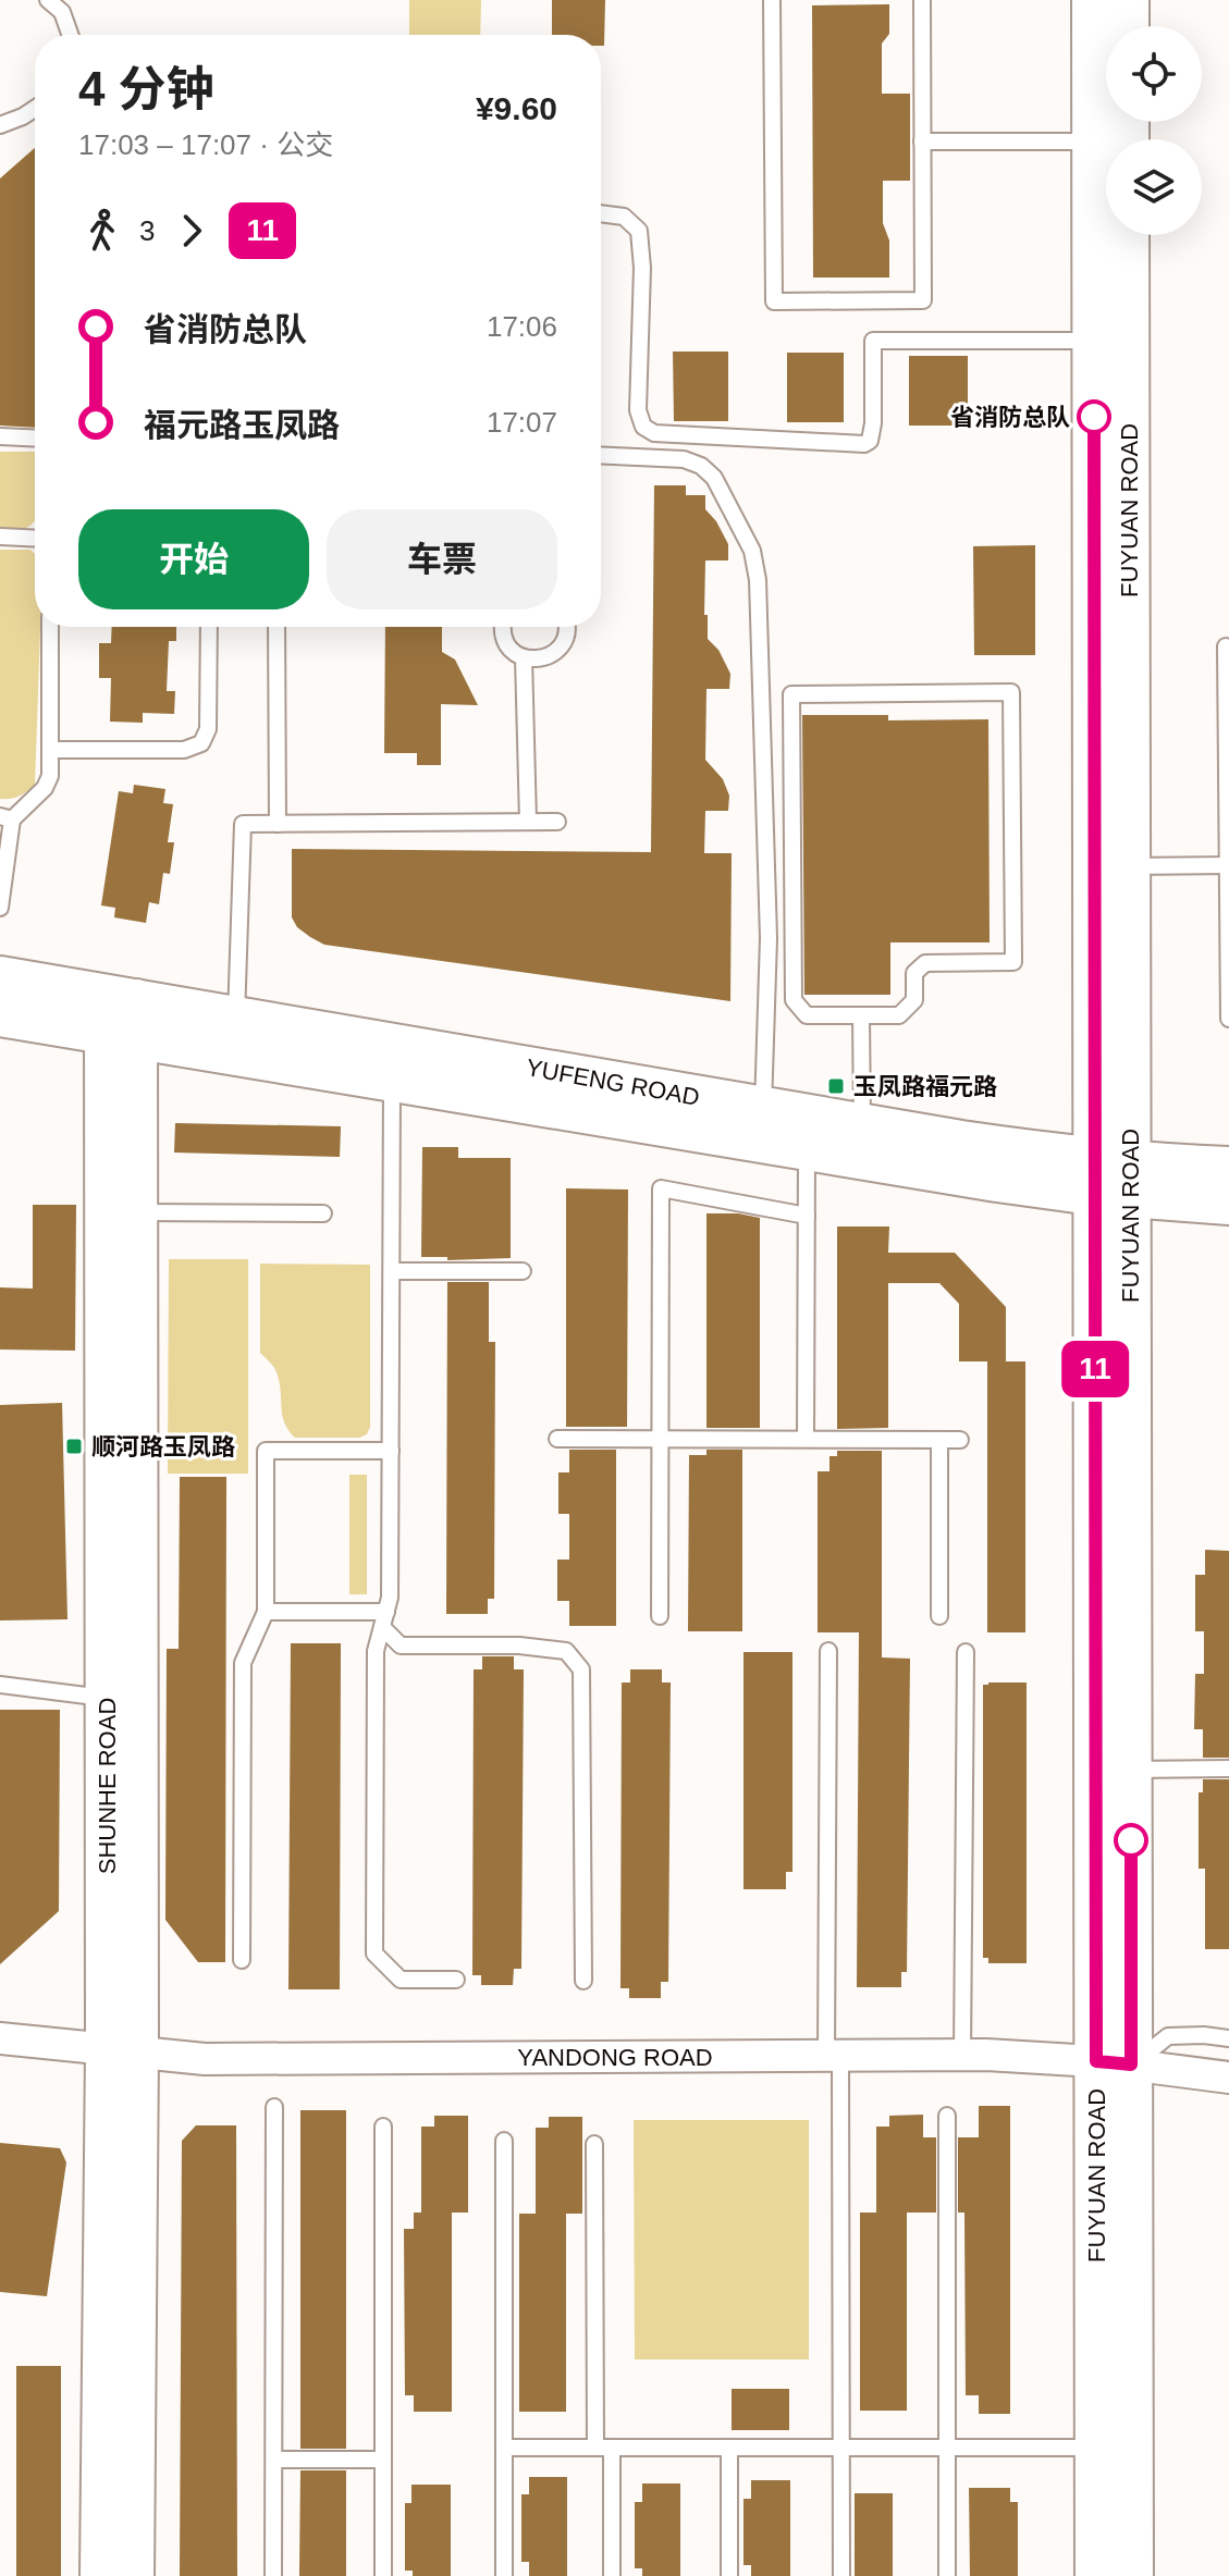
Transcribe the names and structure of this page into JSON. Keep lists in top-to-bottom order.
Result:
{
  "streets": {
    "street": [
      "FUYUAN ROAD",
      "YUFENG ROAD",
      "SHUNHE ROAD",
      "YANDONG ROAD"
    ]
  },
  "crossings": [
    ["FUYUAN ROAD", "YUFENG ROAD"],
    ["FUYUAN ROAD", "YANDONG ROAD"],
    ["YUFENG ROAD", "SHUNHE ROAD"],
    ["SHUNHE ROAD", "YANDONG ROAD"]
  ],
  "places": {
    "other": ["省消防总队"],
    "transit": ["玉凤路福元路", "顺河路玉凤路"]
  },
  "lines": ["bus line 11"],
  "page": {
    "on_map": "11",
    "heading": ["4 分钟", "17:03 – 17:07 · 公交", "¥9.60"],
    "legs": ["3", "11"],
    "list": [
      {
        "name": "省消防总队",
        "value": "17:06"
      },
      {
        "name": "福元路玉凤路",
        "value": "17:07"
      }
    ],
    "buttons": ["开始", "车票"]
  }
}
